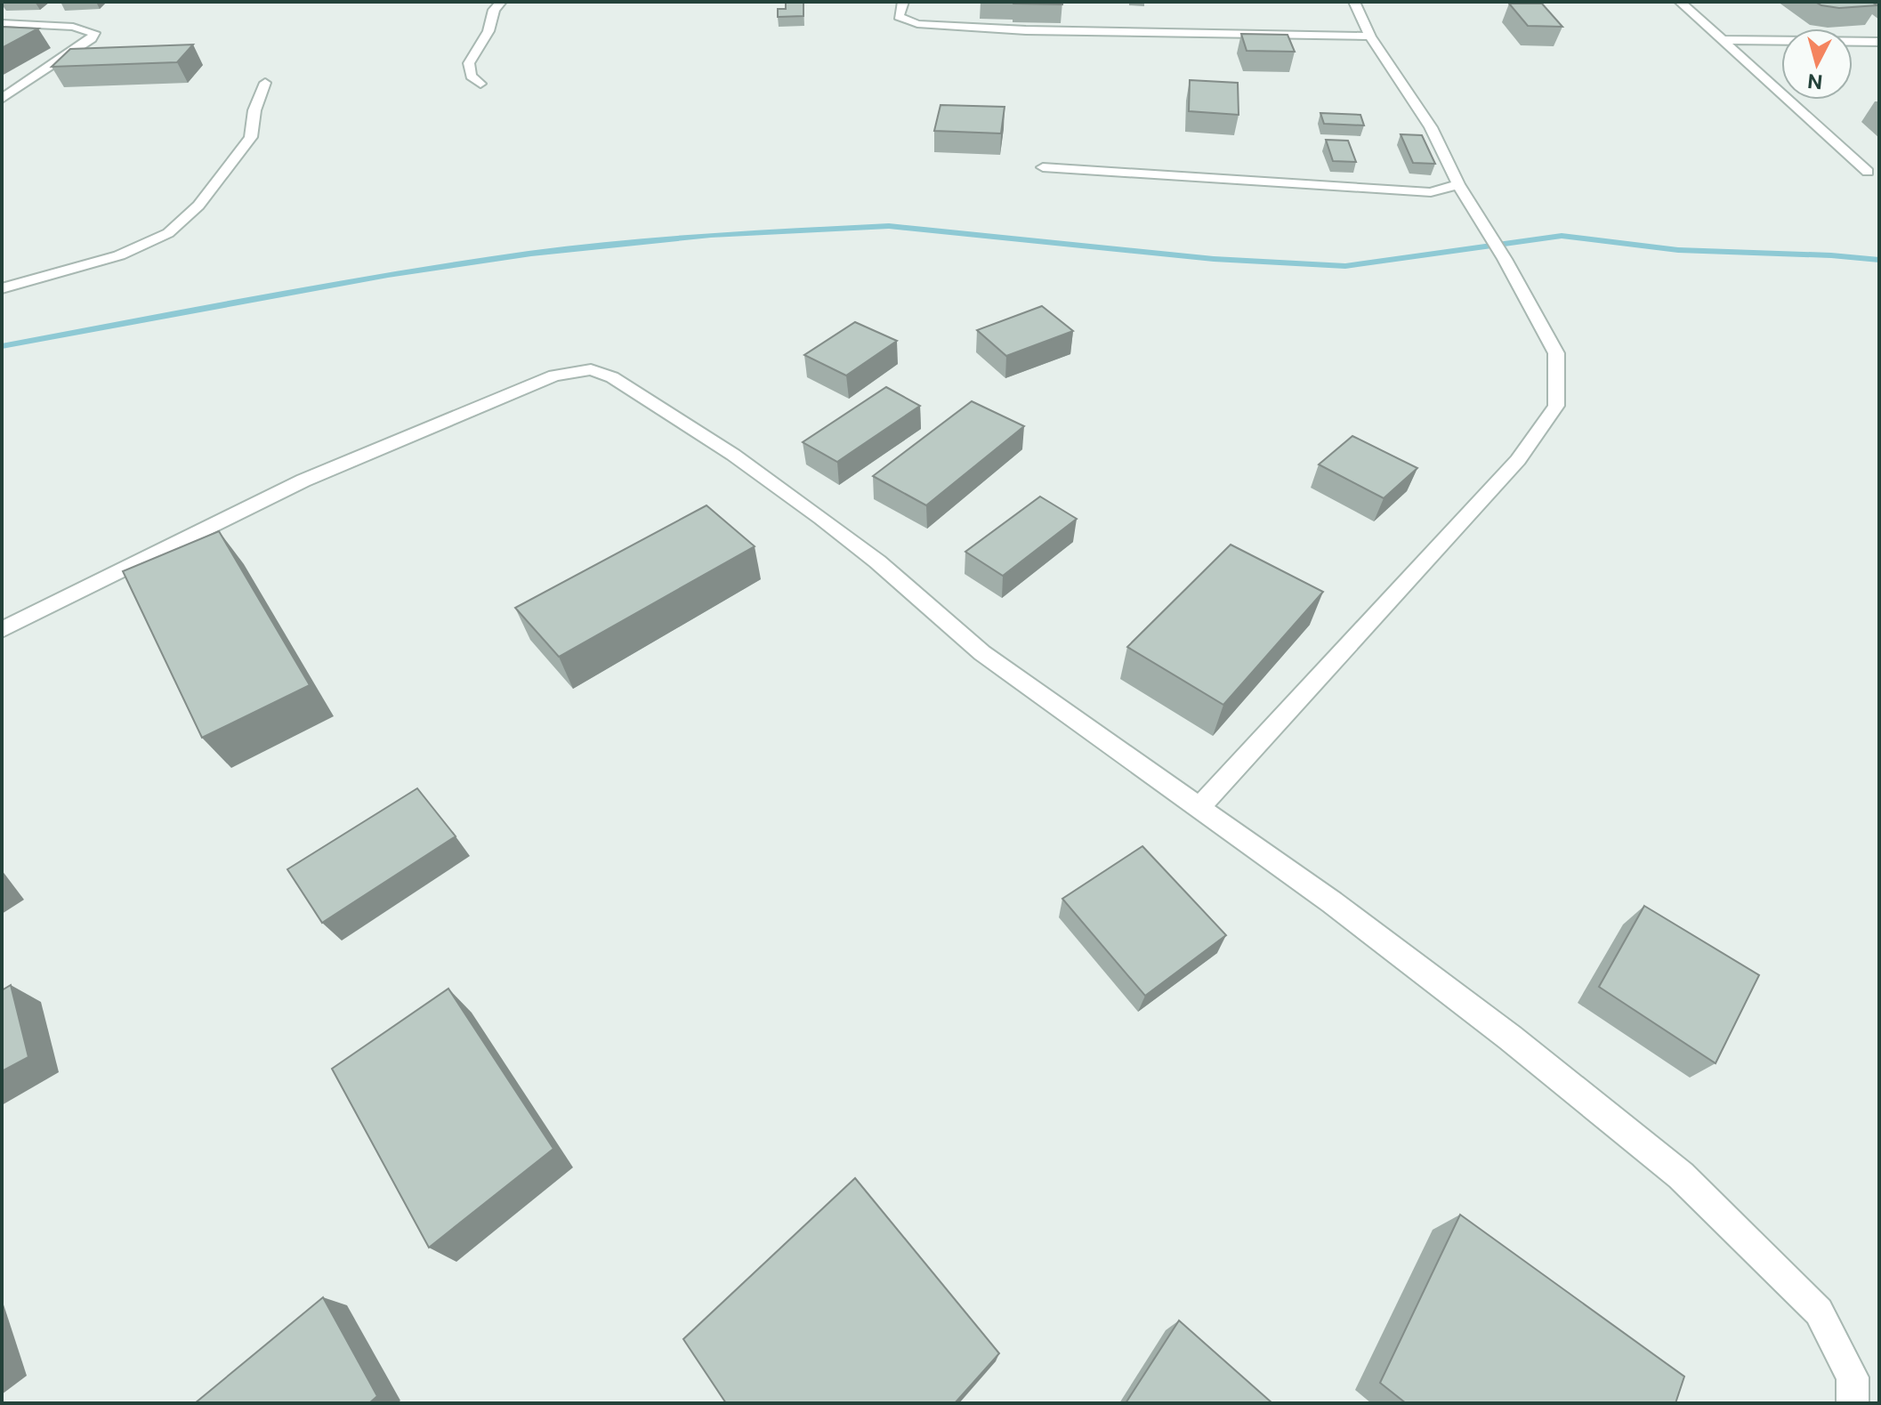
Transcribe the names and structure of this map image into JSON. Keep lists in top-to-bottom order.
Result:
{
  "north": "bottom"
}
